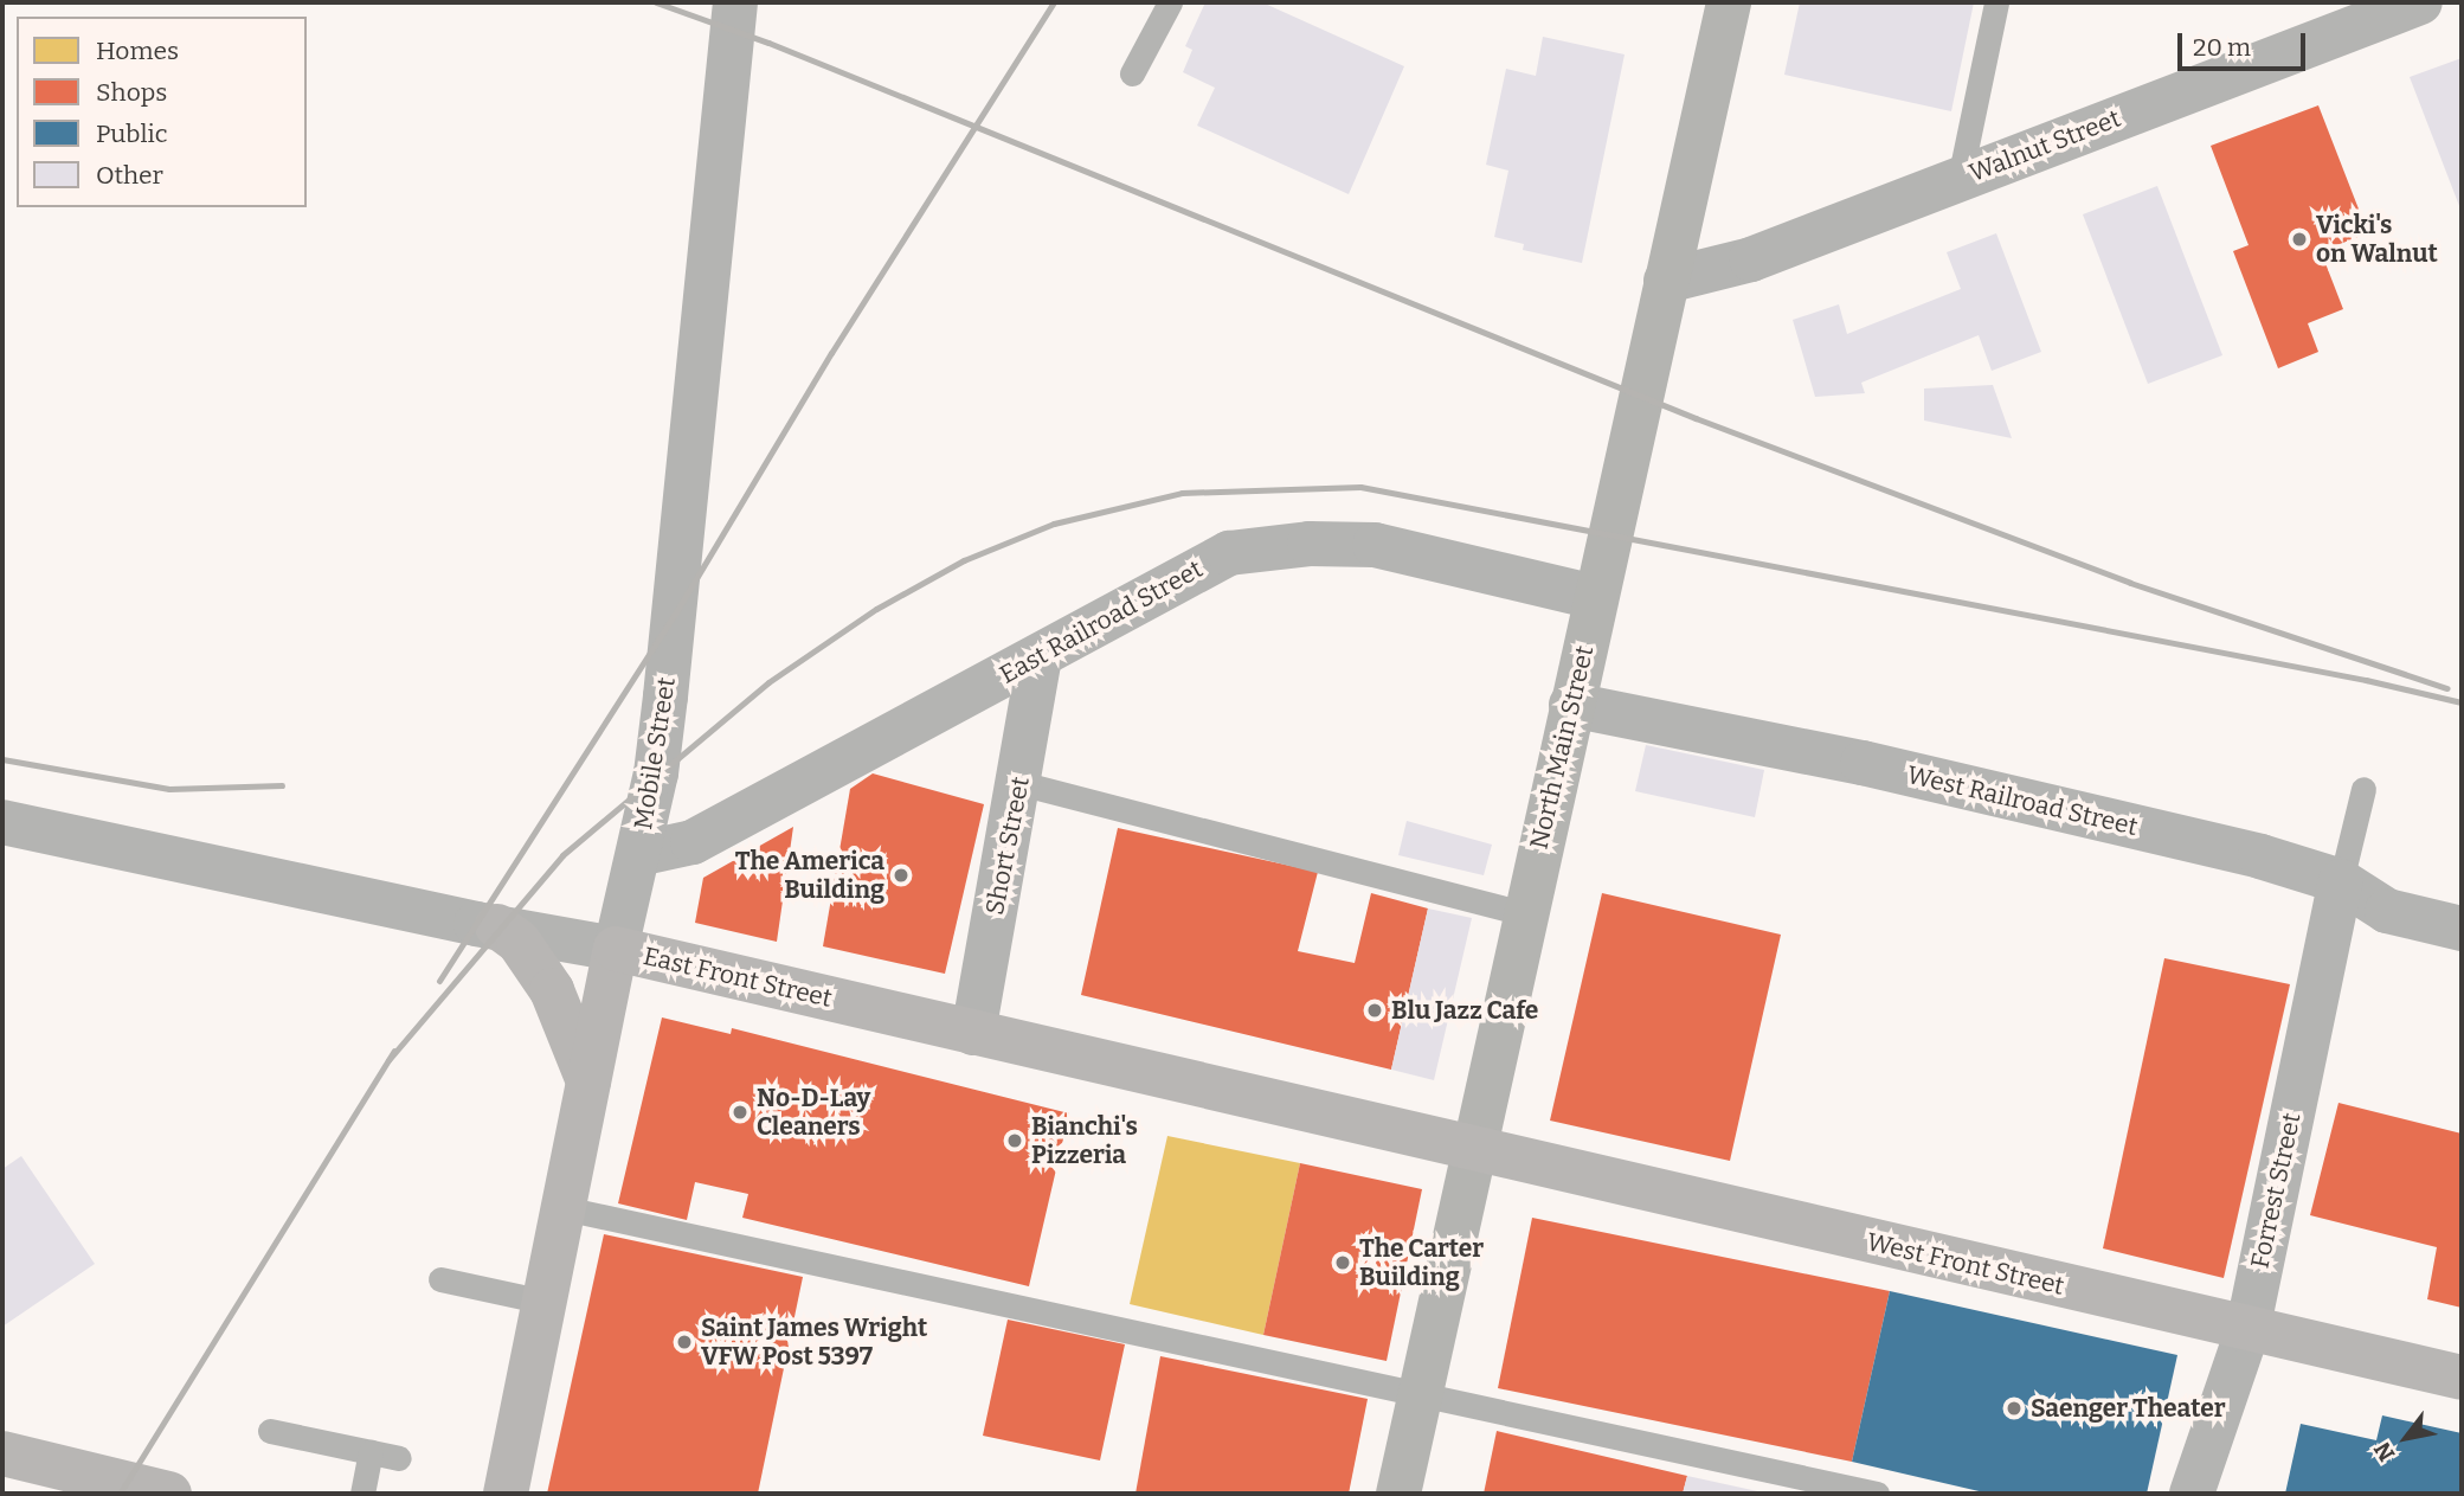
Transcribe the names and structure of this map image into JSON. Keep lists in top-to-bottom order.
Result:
{
  "streets": {
    "main road": [
      "North Main Street",
      "Mobile Street",
      "East Front Street",
      "West Front Street"
    ],
    "street": [
      "Walnut Street",
      "East Railroad Street",
      "West Railroad Street",
      "Short Street",
      "Forrest Street"
    ]
  },
  "crossings": [
    ["Walnut Street", "North Main Street"],
    ["East Railroad Street", "North Main Street"],
    ["East Railroad Street", "Mobile Street"],
    ["East Railroad Street", "Short Street"],
    ["North Main Street", "West Railroad Street"],
    ["North Main Street", "East Front Street"],
    ["North Main Street", "West Front Street"],
    ["Mobile Street", "East Front Street"],
    ["West Railroad Street", "Forrest Street"],
    ["Short Street", "East Front Street"],
    ["East Front Street", "West Front Street"],
    ["Forrest Street", "West Front Street"]
  ],
  "places": [
    "Vicki's on Walnut",
    "The America Building",
    "Blu Jazz Cafe",
    "No-D-Lay Cleaners",
    "Bianchi's Pizzeria",
    "The Carter Building",
    "Saint James Wright VFW Post 5397",
    "Saenger Theater"
  ],
  "legend": [
    "Homes",
    "Shops",
    "Public",
    "Other"
  ],
  "scale_bar": "20 m",
  "north": "bottom left"
}
